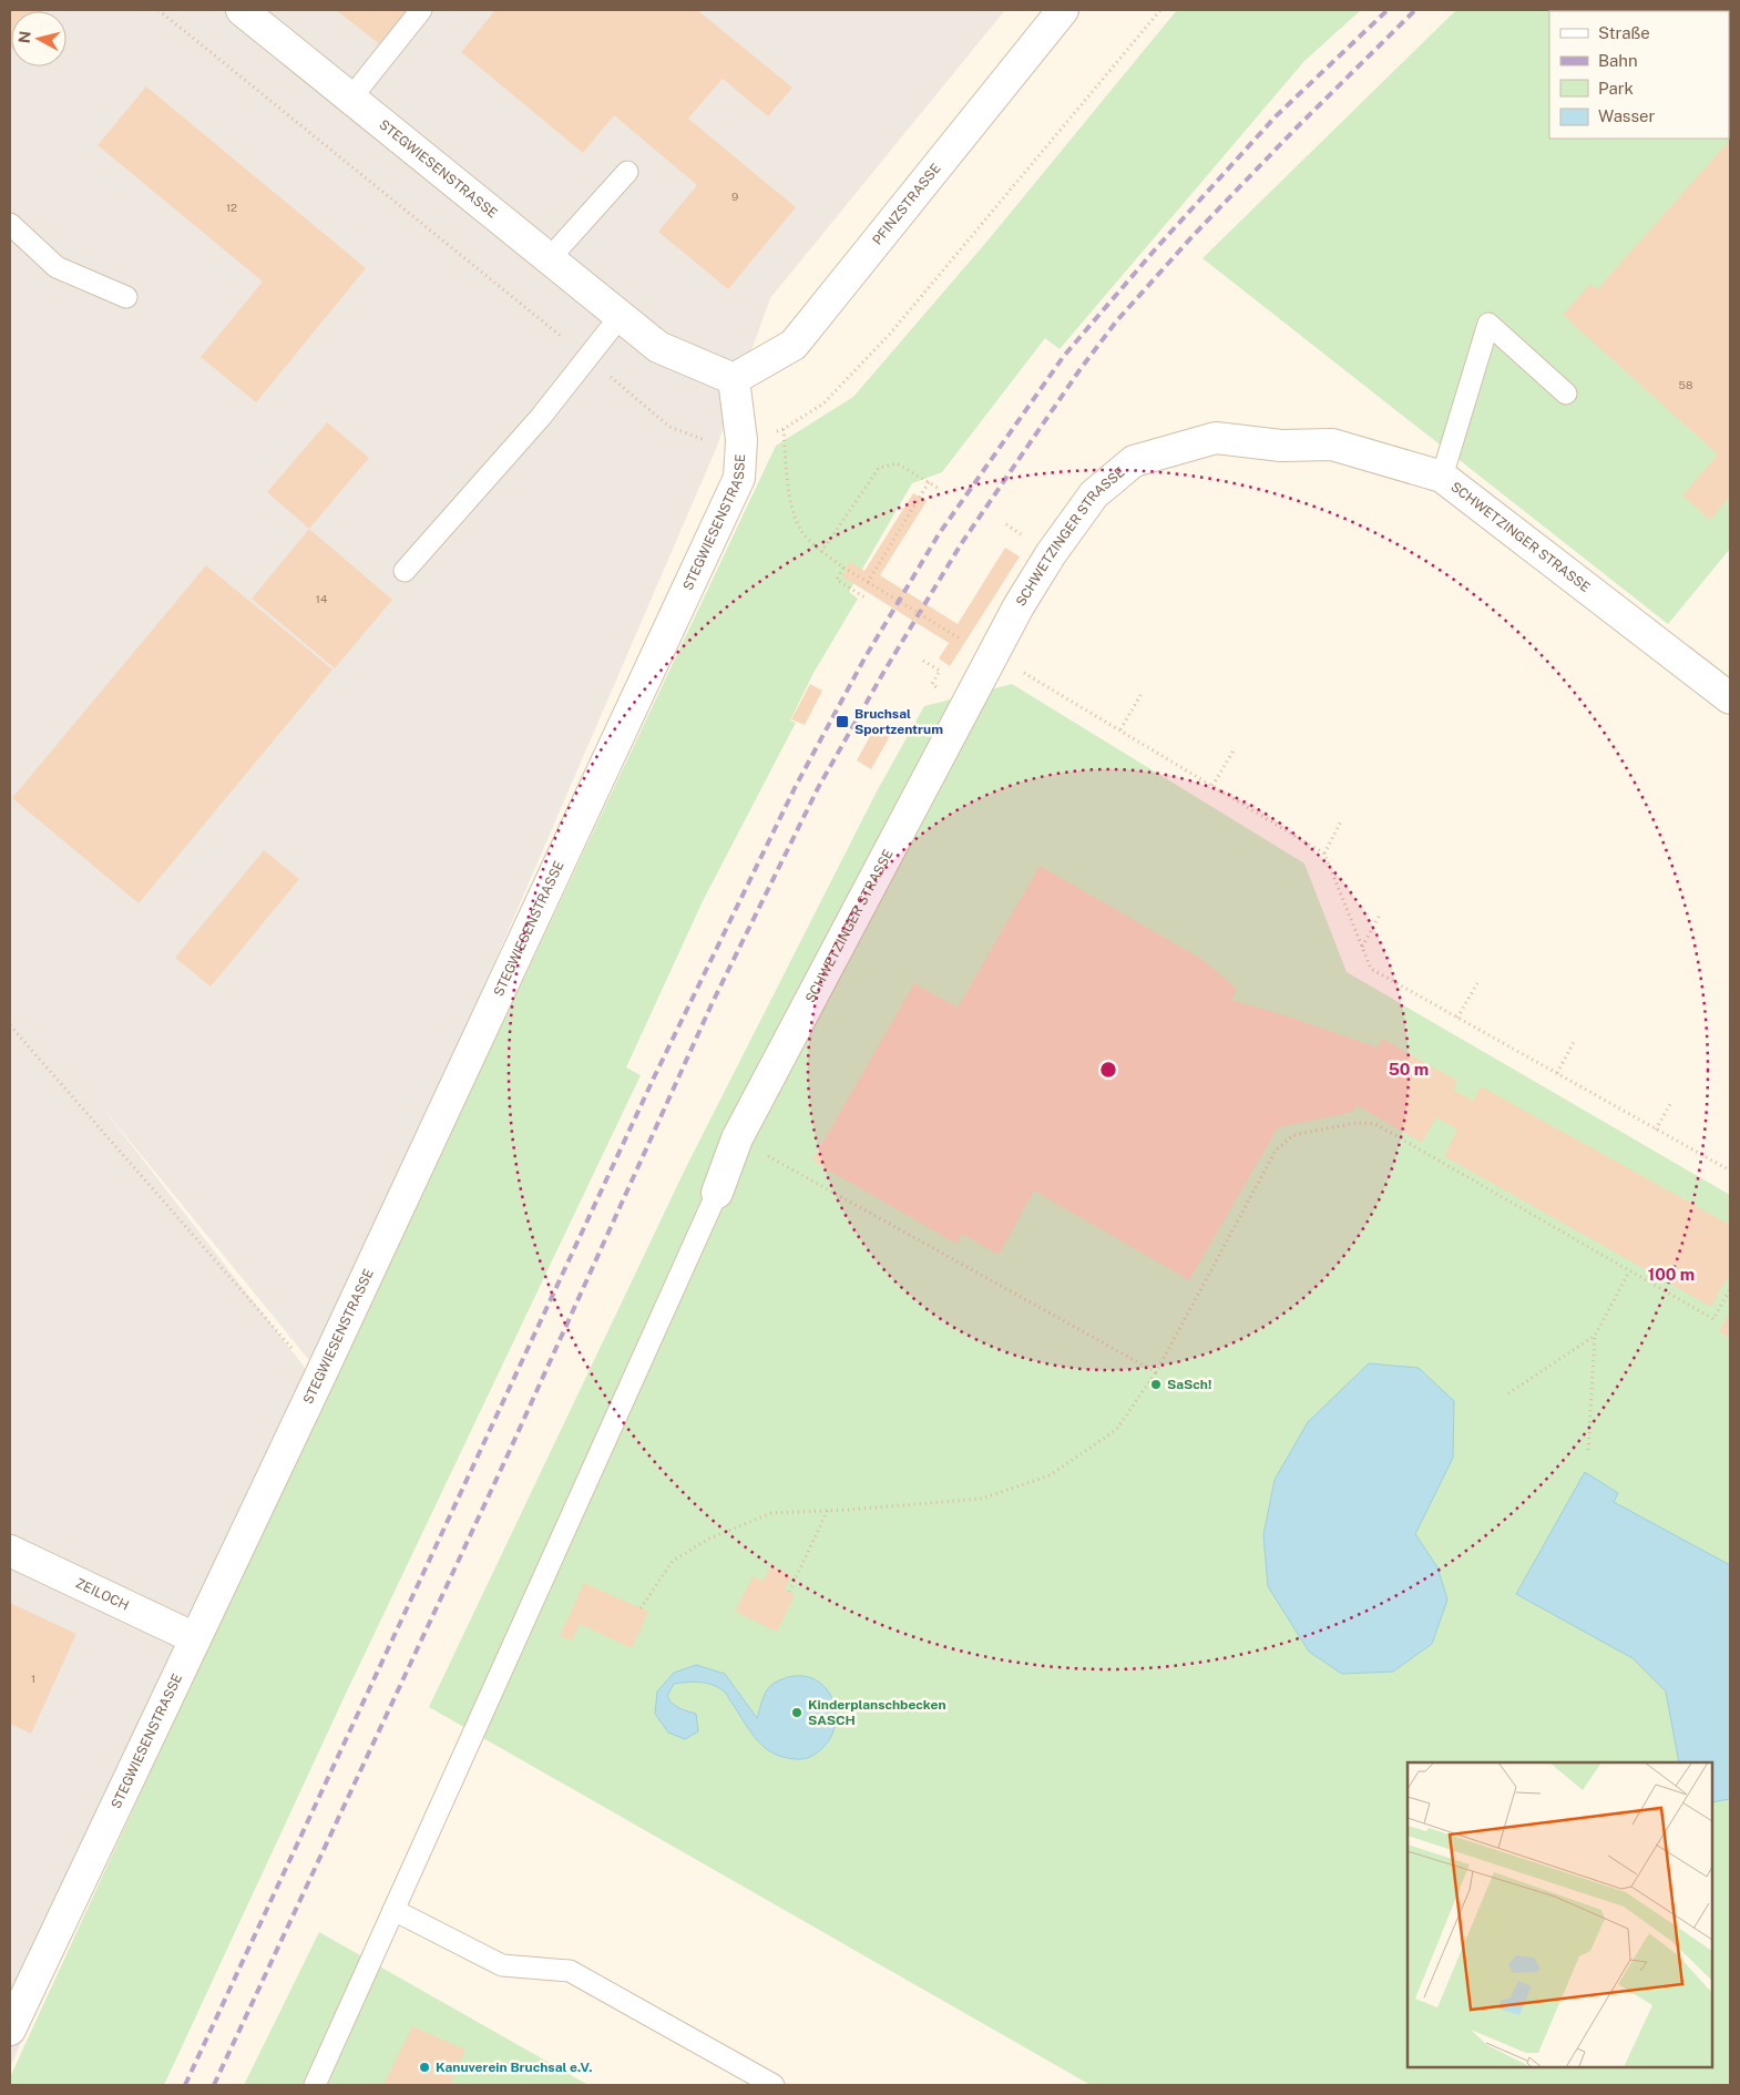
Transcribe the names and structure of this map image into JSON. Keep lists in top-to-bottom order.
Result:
{
  "streets": {
    "street": [
      "STEGWIESENSTRASSE",
      "PFINZSTRASSE",
      "SCHWETZINGER STRASSE",
      "ZEILOCH"
    ]
  },
  "crossings": [
    ["STEGWIESENSTRASSE", "PFINZSTRASSE"],
    ["STEGWIESENSTRASSE", "ZEILOCH"]
  ],
  "places": {
    "transit": ["Bruchsal Sportzentrum"],
    "other": ["SaSch!", "Kinderplanschbecken SASCH", "Kanuverein Bruchsal e.V."]
  },
  "house_numbers": [
    "9",
    "12",
    "58",
    "14",
    "1"
  ],
  "legend": [
    "Straße",
    "Bahn",
    "Park",
    "Wasser"
  ],
  "north": "left",
  "rings": ["50 m", "100 m"]
}
